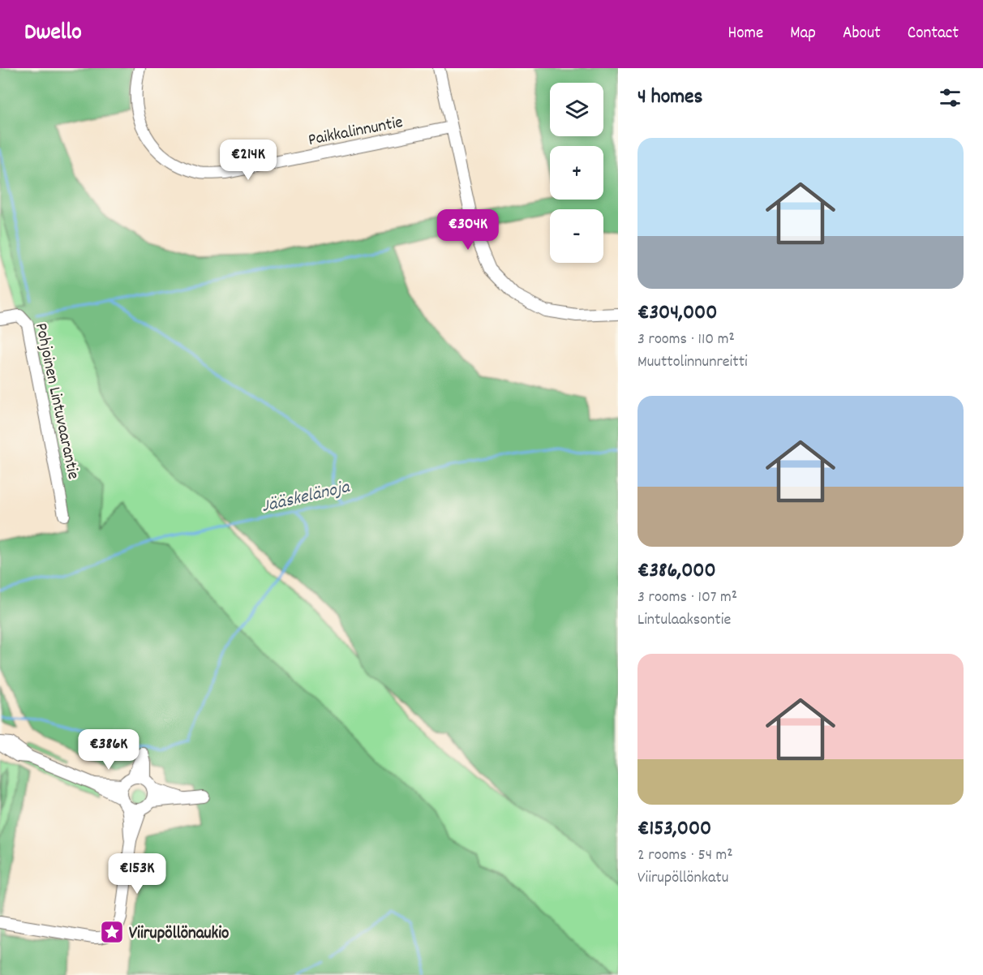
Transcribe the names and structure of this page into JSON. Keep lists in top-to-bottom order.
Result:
{
  "streets": {
    "street": ["Paikkalinnuntie", "Pohjoinen Lintuvaarantie"]
  },
  "water": ["Jääskelänoja"],
  "places": {
    "place": ["Viirupöllönaukio"]
  },
  "page": {
    "header": "Dwello",
    "nav": [
      "Home",
      "Map",
      "About",
      "Contact"
    ],
    "heading": "4 homes",
    "map_buttons": ["+", "−"],
    "list": [
      {
        "name": "€304,000",
        "note": "3 rooms · 110 m² · Muuttolinnunreitti"
      },
      {
        "name": "€386,000",
        "note": "3 rooms · 107 m² · Lintulaaksontie"
      },
      {
        "name": "€153,000",
        "note": "2 rooms · 54 m² · Viirupöllönkatu"
      }
    ],
    "price": [
      "€214K",
      "€304K",
      "€386K",
      "€153K"
    ]
  }
}
